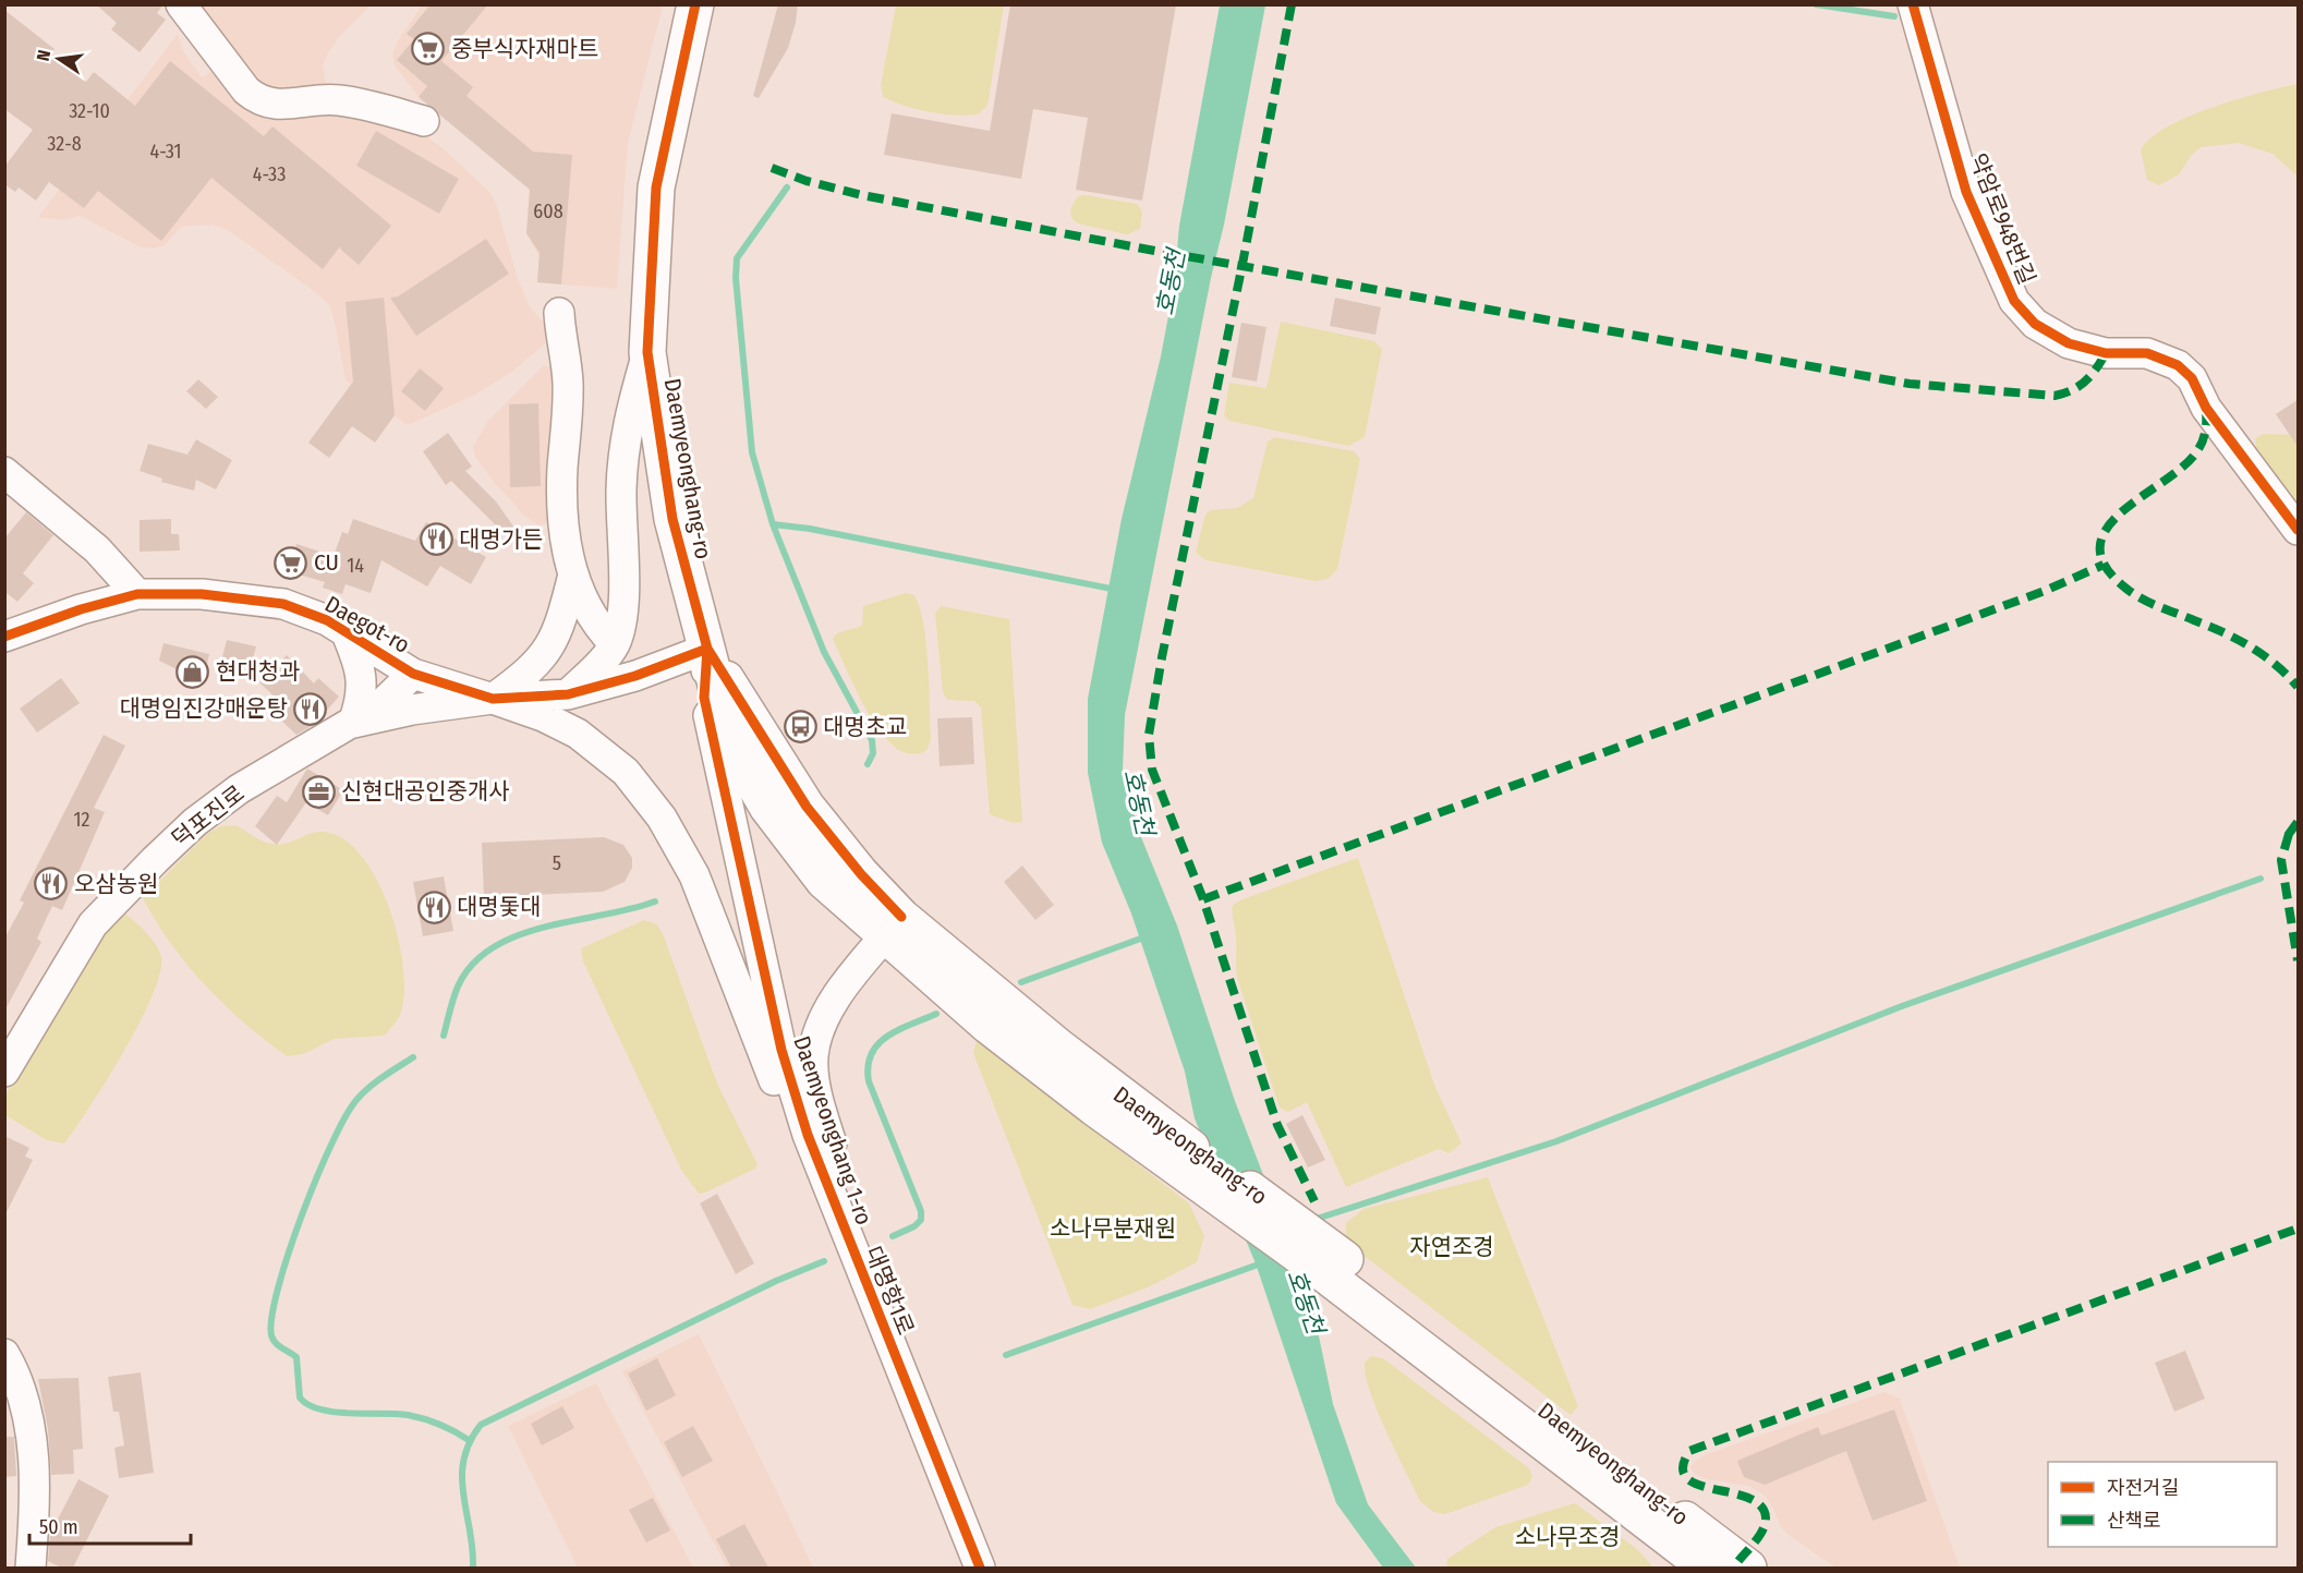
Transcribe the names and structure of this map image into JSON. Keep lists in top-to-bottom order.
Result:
{
  "streets": {
    "main road": ["Daemyeonghang-ro"],
    "street": [
      "약암로948번길",
      "Daegot-ro",
      "덕포진로",
      "Daemyeonghang 1-ro",
      "대명항1로"
    ]
  },
  "crossings": [
    ["Daemyeonghang-ro", "Daegot-ro"],
    ["Daemyeonghang-ro", "Daemyeonghang 1-ro"],
    ["Daemyeonghang-ro", "대명항1로"],
    ["Daegot-ro", "덕포진로"],
    ["Daegot-ro", "Daemyeonghang 1-ro"]
  ],
  "water": ["호동천"],
  "parks": ["소나무분재원", "자연조경", "소나무조경"],
  "places": {
    "supermarket": ["중부식자재마트", "CU"],
    "restaurant": [
      "대명가든",
      "대명임진강매운탕",
      "오삼농원",
      "대명돛대"
    ],
    "shop": ["현대청과"],
    "bus stop": ["대명초교"],
    "office": ["신현대공인중개사"]
  },
  "house_numbers": [
    "32-10",
    "32-8",
    "4-31",
    "4-33",
    "608",
    "14",
    "12",
    "5"
  ],
  "legend": ["자전거길", "산책로"],
  "scale_bar": "50 m",
  "north": "left"
}
